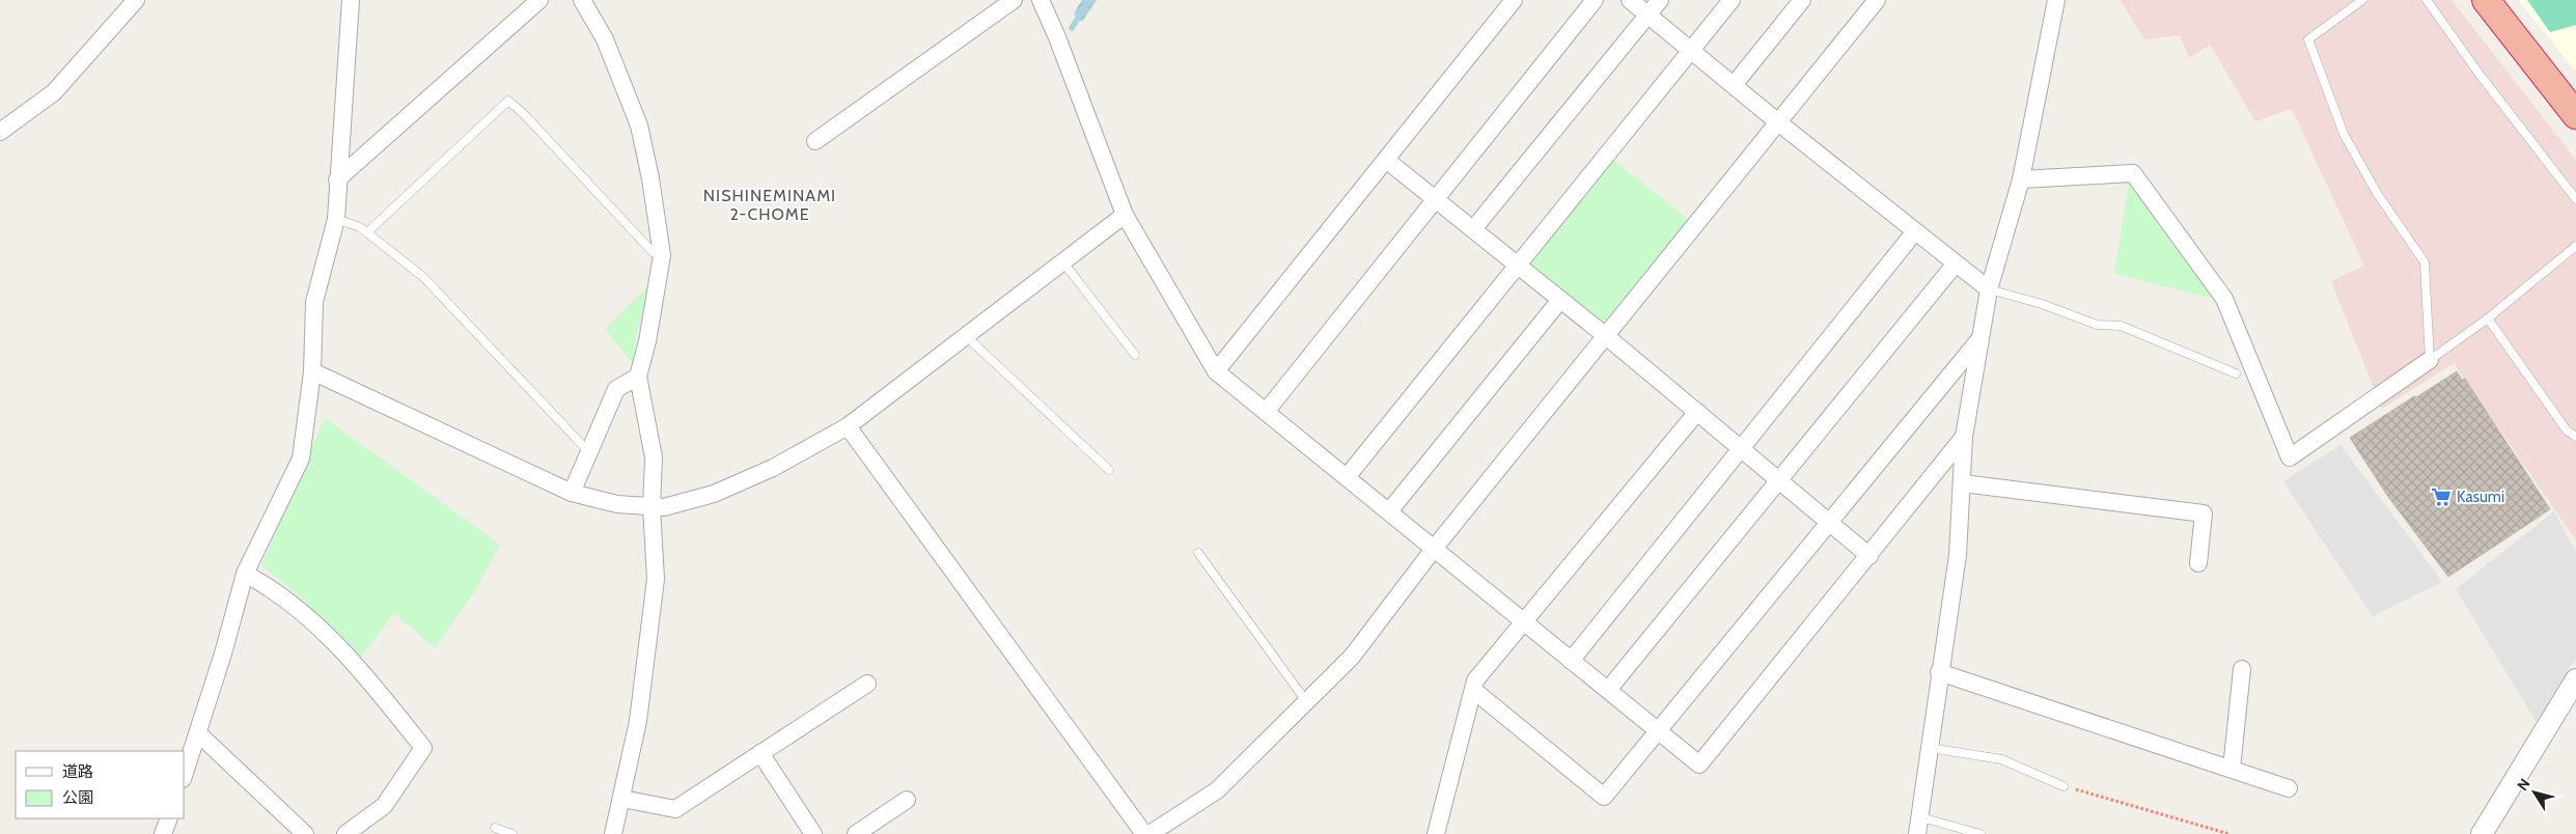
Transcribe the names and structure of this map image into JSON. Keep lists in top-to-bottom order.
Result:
{
  "districts": ["NISHINEMINAMI 2-CHOME"],
  "places": {
    "supermarket": ["Kasumi"]
  },
  "legend": ["道路", "公園"],
  "north": "top left"
}
